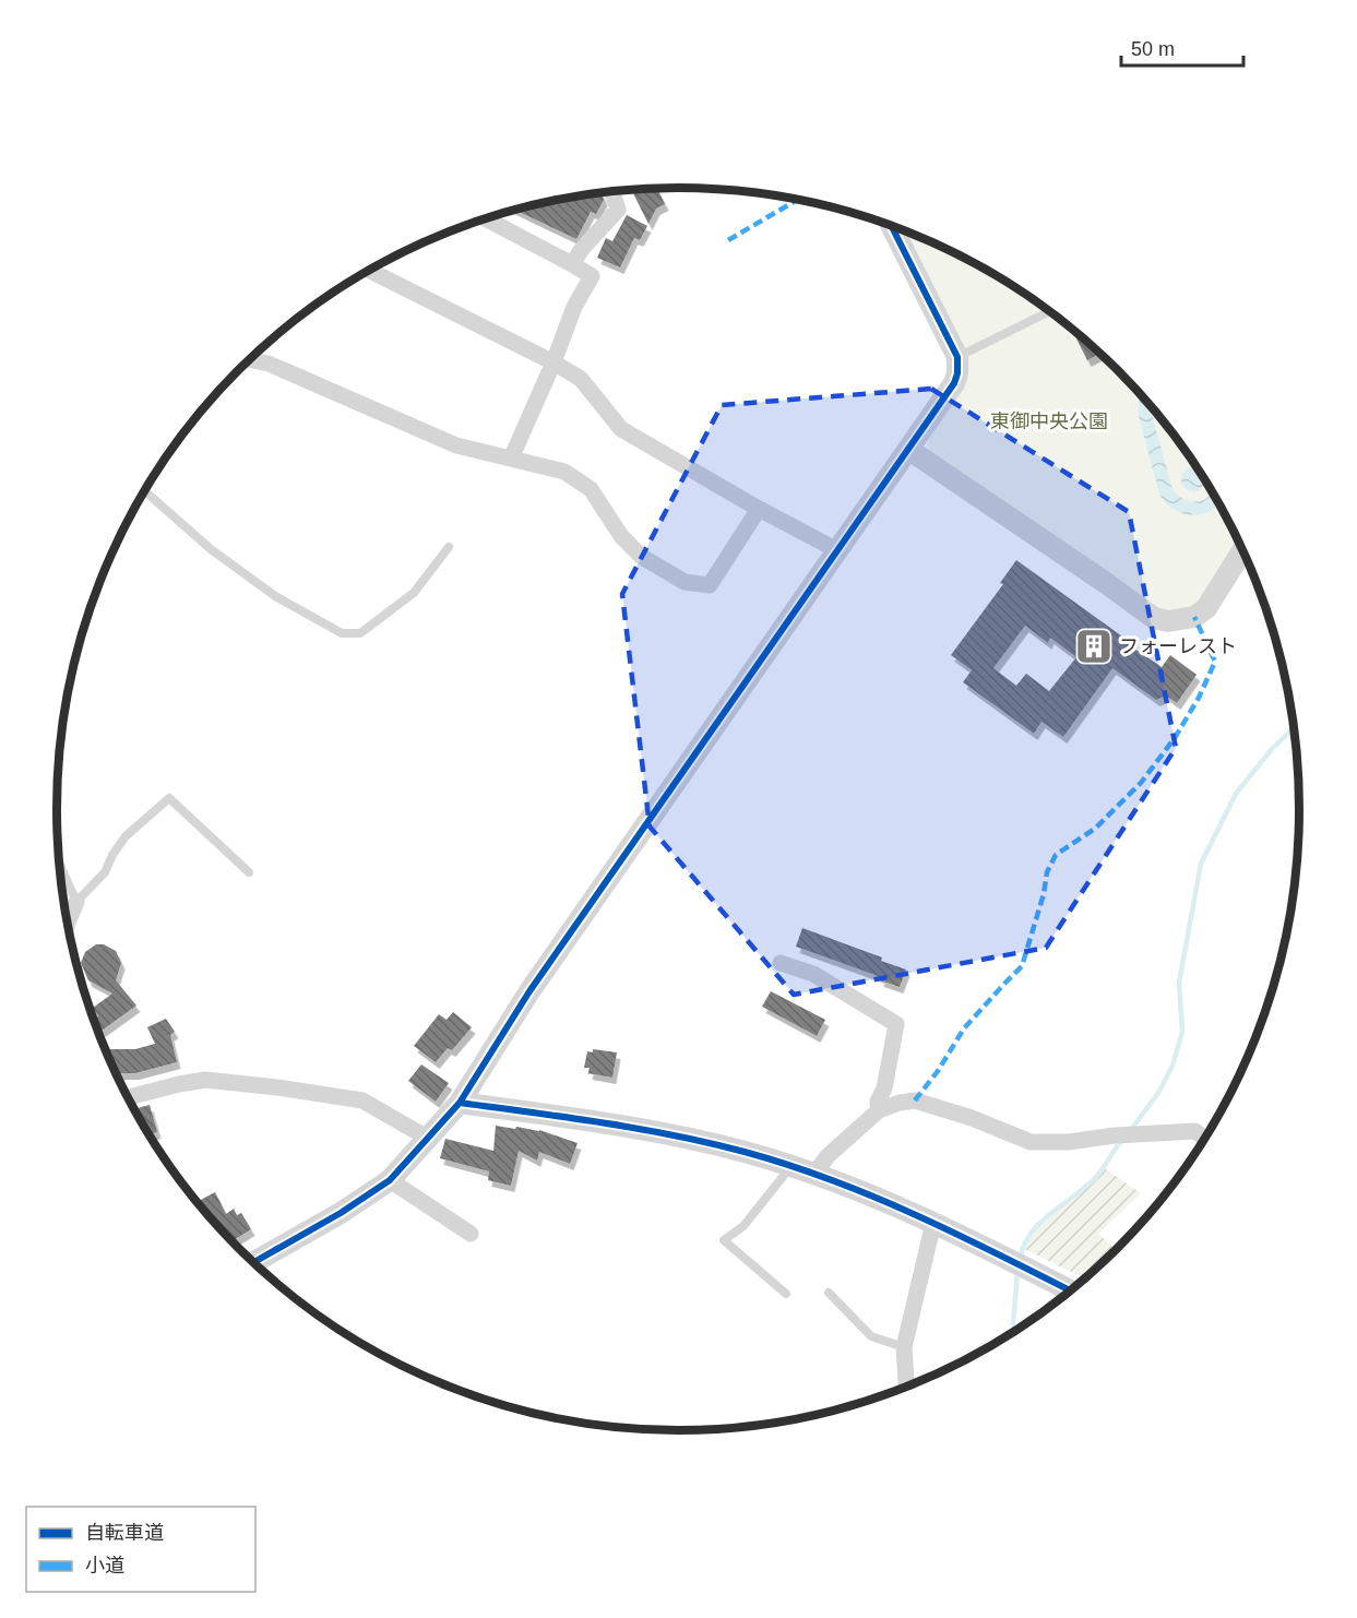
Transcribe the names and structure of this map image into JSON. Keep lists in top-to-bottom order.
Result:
{
  "parks": ["東御中央公園"],
  "places": {
    "building": ["フォーレスト"]
  },
  "legend": ["自転車道", "小道"],
  "scale_bar": "50 m"
}
